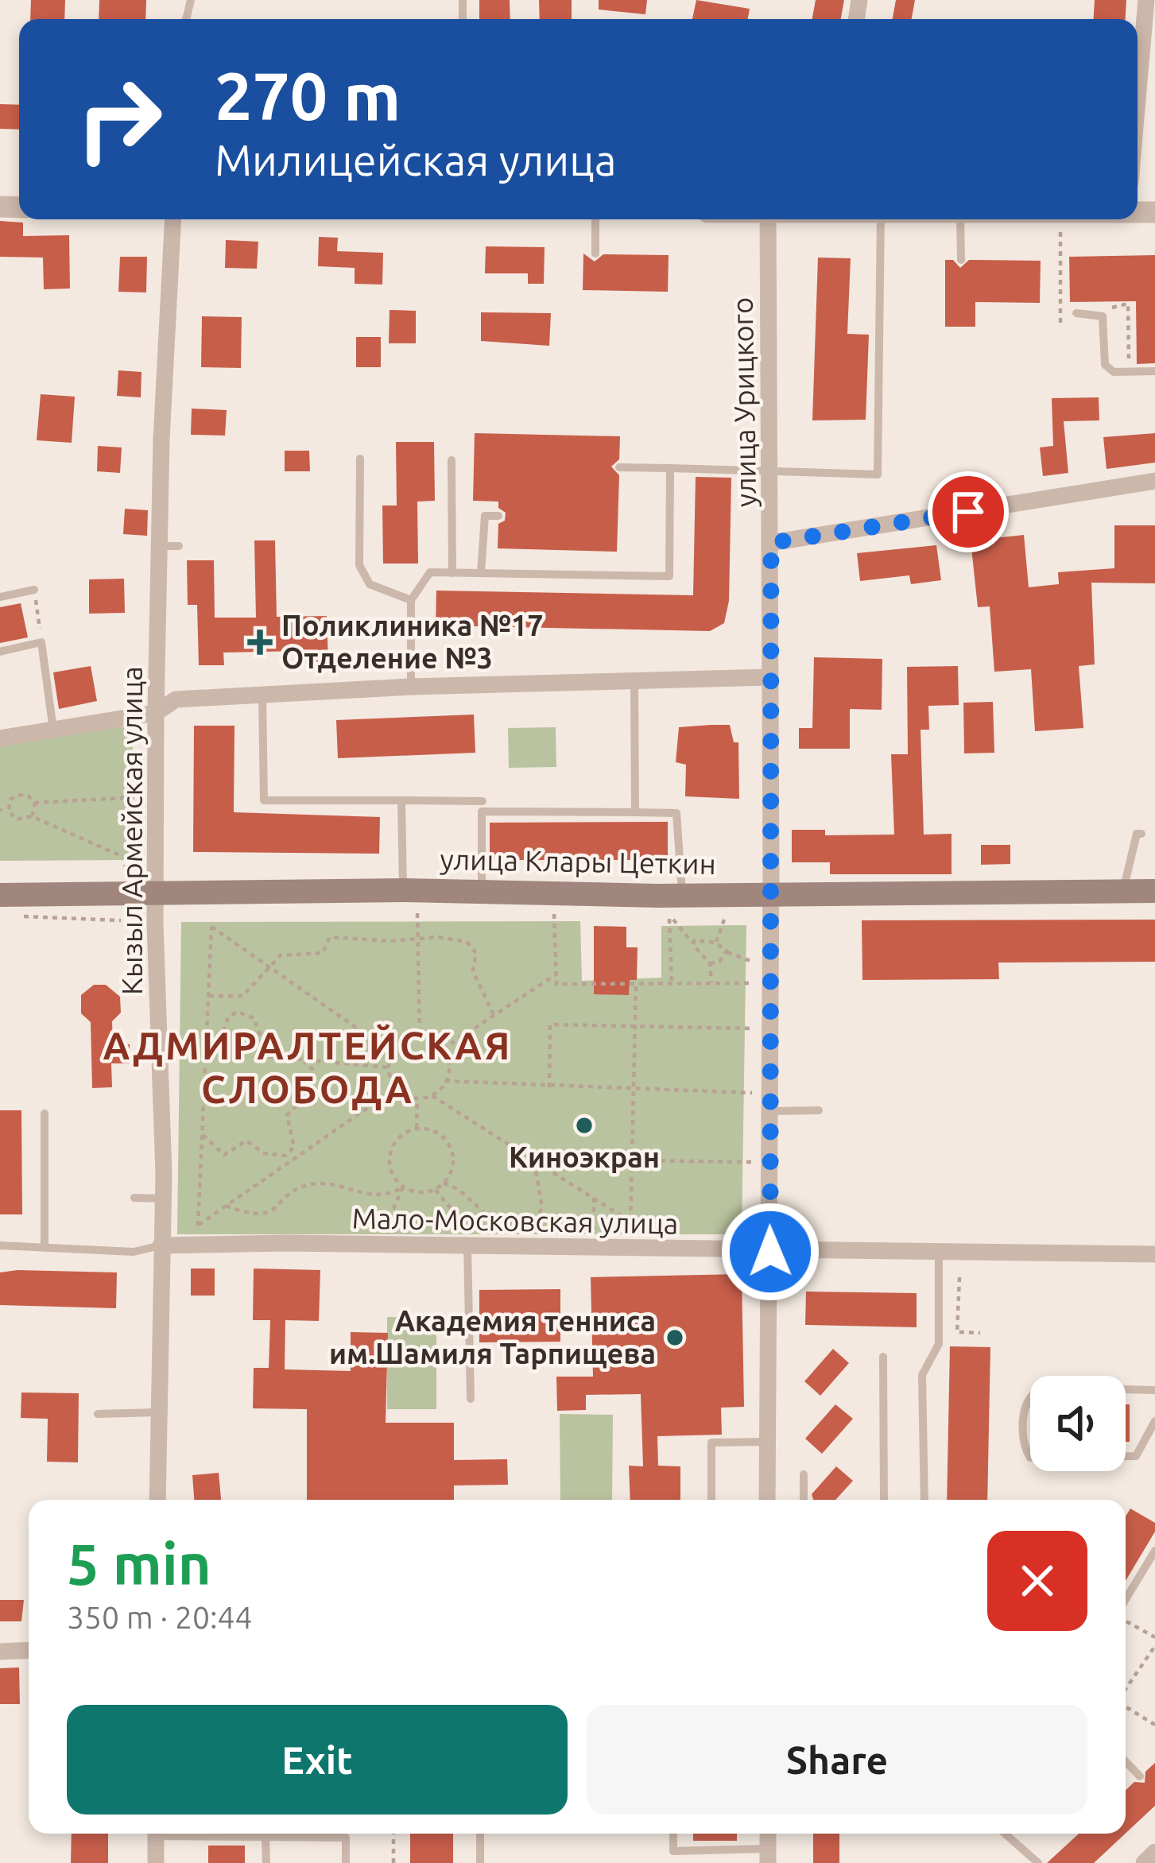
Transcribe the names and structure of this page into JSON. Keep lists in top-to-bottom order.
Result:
{
  "streets": {
    "main road": ["улица Клары Цеткин"],
    "street": ["улица Урицкого", "Кызыл Армейская улица", "Мало-Московская улица"]
  },
  "crossings": [
    ["улица Урицкого", "улица Клары Цеткин"],
    ["улица Урицкого", "Мало-Московская улица"],
    ["Кызыл Армейская улица", "улица Клары Цеткин"],
    ["Кызыл Армейская улица", "Мало-Московская улица"]
  ],
  "districts": ["АДМИРАЛТЕЙСКАЯ СЛОБОДА"],
  "places": {
    "health": ["Поликлиника №17 Отделение №3"],
    "other": ["Киноэкран", "Академия тенниса им.Шамиля Тарпищева"]
  },
  "page": {
    "turn": ["270 m", "Милицейская улица"],
    "heading": ["5 min", "350 m · 20:44"],
    "buttons": ["Exit", "Share"]
  }
}
